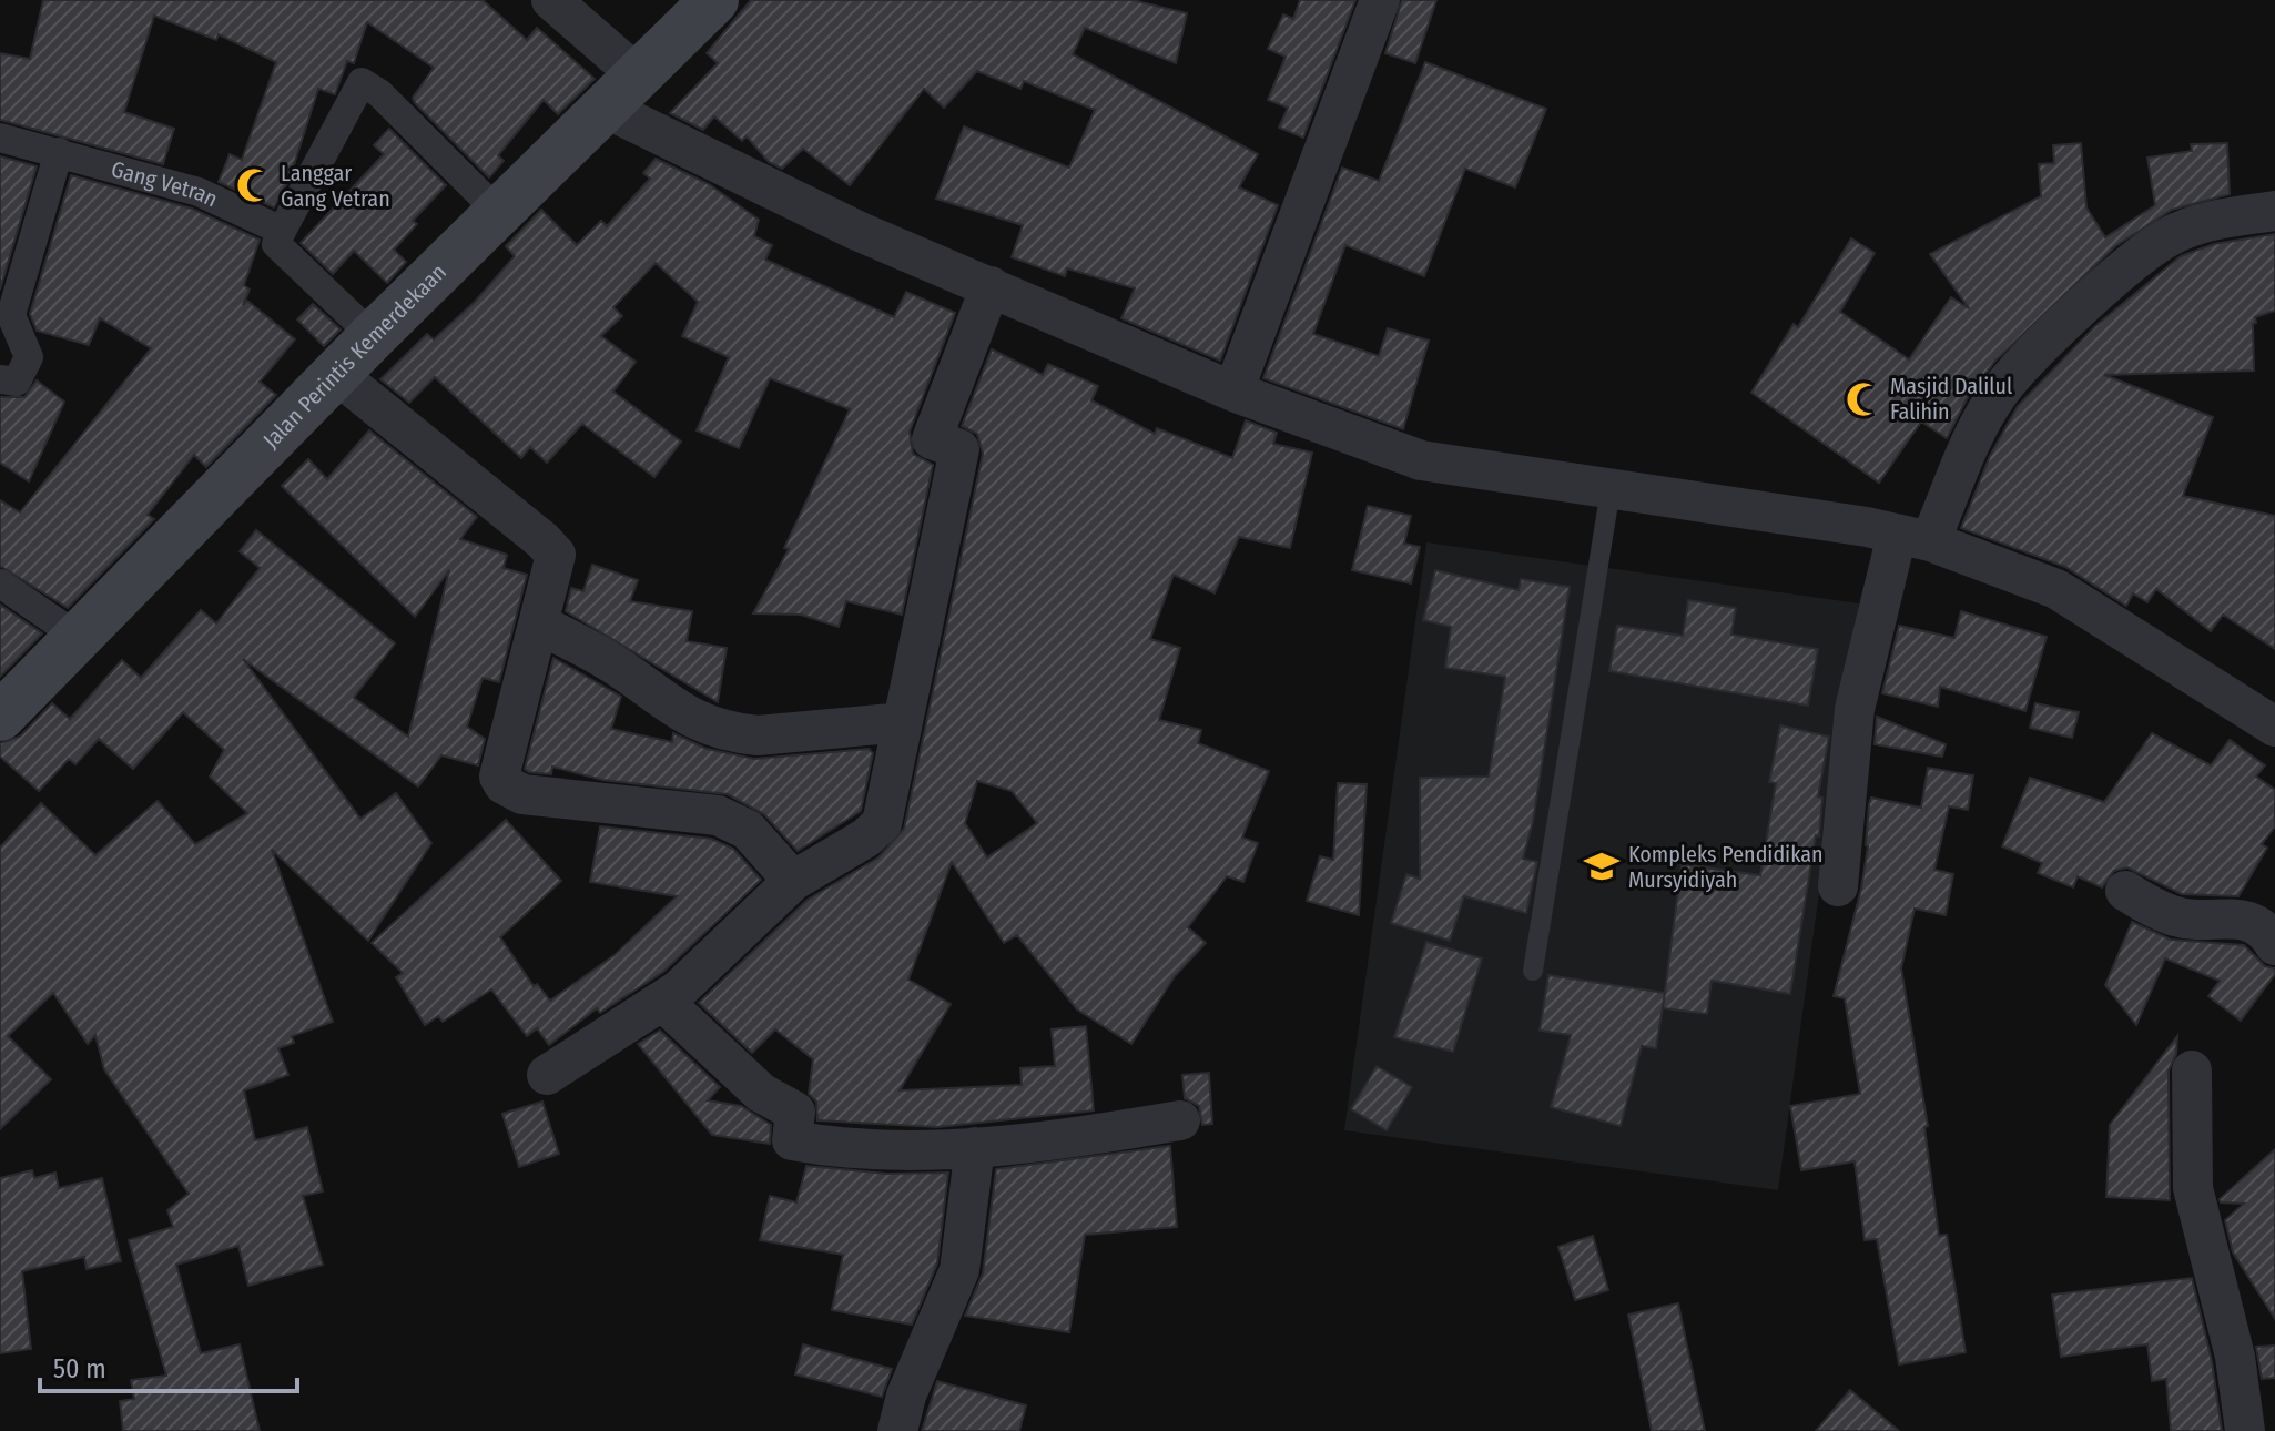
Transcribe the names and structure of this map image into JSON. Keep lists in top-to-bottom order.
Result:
{
  "streets": {
    "main road": ["Jalan Perintis Kemerdekaan"],
    "street": ["Gang Vetran"]
  },
  "places": {
    "mosque": ["Langgar Gang Vetran", "Masjid Dalilul Falihin"],
    "school or university": ["Kompleks Pendidikan Mursyidiyah"]
  },
  "scale_bar": "50 m"
}
